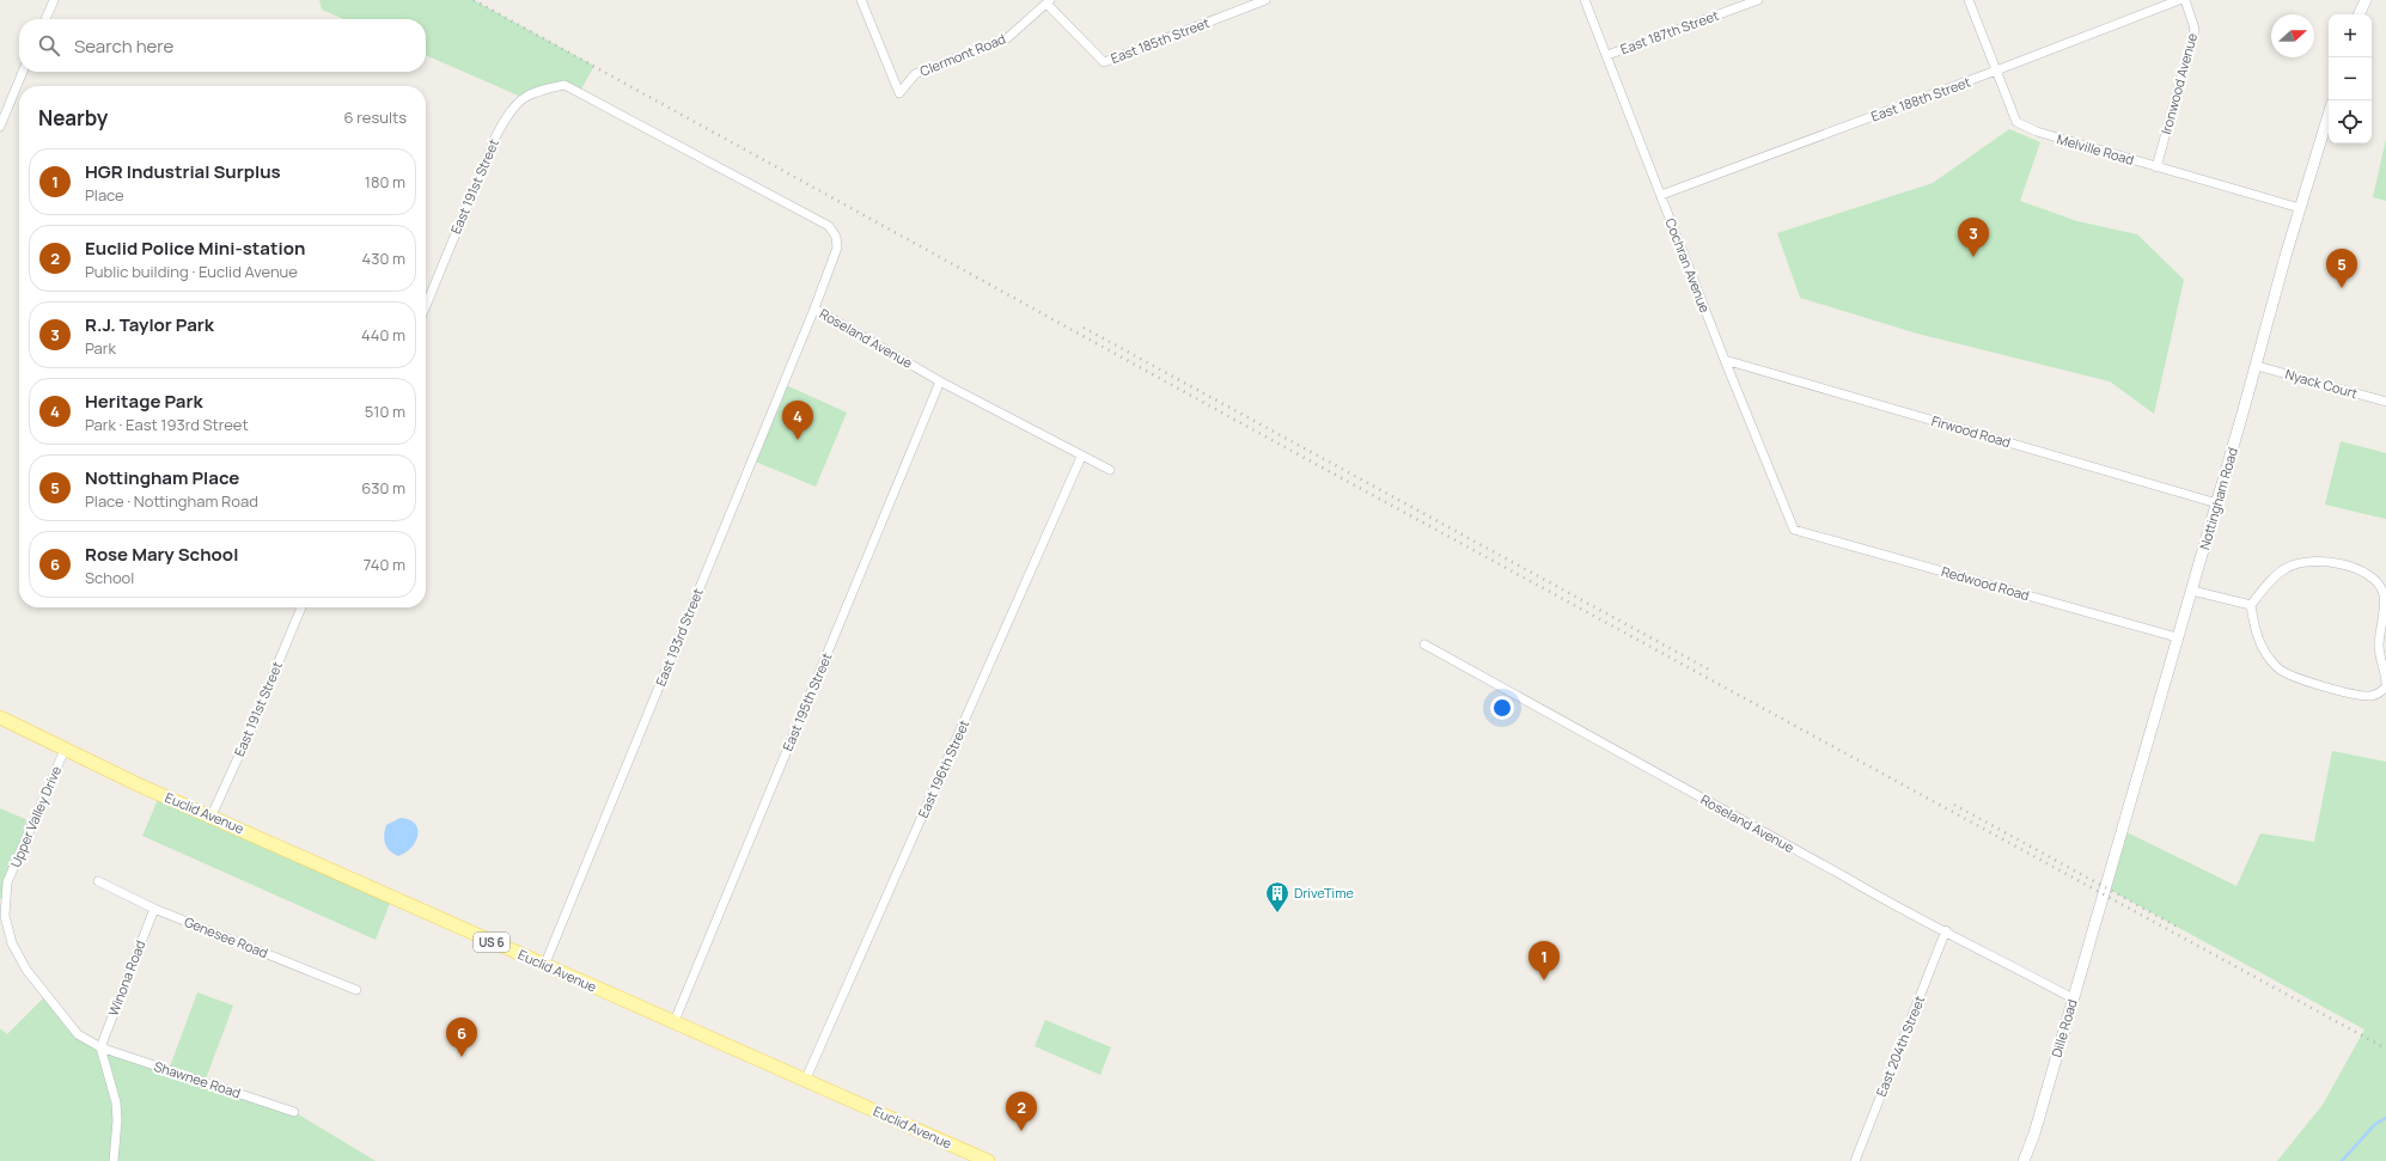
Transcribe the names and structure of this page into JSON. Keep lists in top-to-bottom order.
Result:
{
  "streets": {
    "main road": ["Euclid Avenue", "US 6"],
    "street": [
      "East 187th Street",
      "East 185th Street",
      "Clermont Road",
      "Ironwood Avenue",
      "East 188th Street",
      "Melville Road",
      "East 191st Street",
      "Cochran Avenue",
      "Roseland Avenue",
      "Nyack Court",
      "Firwood Road",
      "Nottingham Road",
      "Redwood Road",
      "East 193rd Street",
      "East 195th Street",
      "East 196th Street",
      "Upper Valley Drive",
      "Genesee Road",
      "Winona Road",
      "Dille Road",
      "East 204th Street",
      "Shawnee Road"
    ]
  },
  "crossings": [
    ["East 187th Street", "Cochran Avenue"],
    ["East 185th Street", "Clermont Road"],
    ["Ironwood Avenue", "Melville Road"],
    ["East 188th Street", "Melville Road"],
    ["East 188th Street", "Cochran Avenue"],
    ["Melville Road", "Nottingham Road"],
    ["East 191st Street", "Roseland Avenue"],
    ["East 191st Street", "Euclid Avenue"],
    ["Cochran Avenue", "Firwood Road"],
    ["Cochran Avenue", "Redwood Road"],
    ["Roseland Avenue", "East 193rd Street"],
    ["Roseland Avenue", "East 195th Street"],
    ["Roseland Avenue", "East 196th Street"],
    ["Roseland Avenue", "Dille Road"],
    ["Roseland Avenue", "East 204th Street"],
    ["Nyack Court", "Nottingham Road"],
    ["Firwood Road", "Nottingham Road"],
    ["Nottingham Road", "Redwood Road"],
    ["Nottingham Road", "Dille Road"],
    ["East 193rd Street", "Euclid Avenue"],
    ["East 195th Street", "Euclid Avenue"],
    ["East 196th Street", "Euclid Avenue"],
    ["Euclid Avenue", "Upper Valley Drive"],
    ["Upper Valley Drive", "Winona Road"],
    ["Upper Valley Drive", "Shawnee Road"],
    ["Genesee Road", "Winona Road"],
    ["Winona Road", "Shawnee Road"]
  ],
  "places": {
    "building": ["DriveTime"]
  },
  "north": "right",
  "page": {
    "map_buttons": ["+", "−"],
    "search": "Search here",
    "heading": ["Nearby", "6 results"],
    "list": [
      {
        "mark": "1",
        "name": "HGR Industrial Surplus",
        "note": "Place",
        "value": "180 m"
      },
      {
        "mark": "2",
        "name": "Euclid Police Mini-station",
        "note": "Public building · Euclid Avenue",
        "value": "430 m"
      },
      {
        "mark": "3",
        "name": "R.J. Taylor Park",
        "note": "Park",
        "value": "440 m"
      },
      {
        "mark": "4",
        "name": "Heritage Park",
        "note": "Park · East 193rd Street",
        "value": "510 m"
      },
      {
        "mark": "5",
        "name": "Nottingham Place",
        "note": "Place · Nottingham Road",
        "value": "630 m"
      },
      {
        "mark": "6",
        "name": "Rose Mary School",
        "note": "School",
        "value": "740 m"
      }
    ],
    "pins": [
      "3",
      "5",
      "4",
      "1",
      "6",
      "2"
    ]
  }
}
